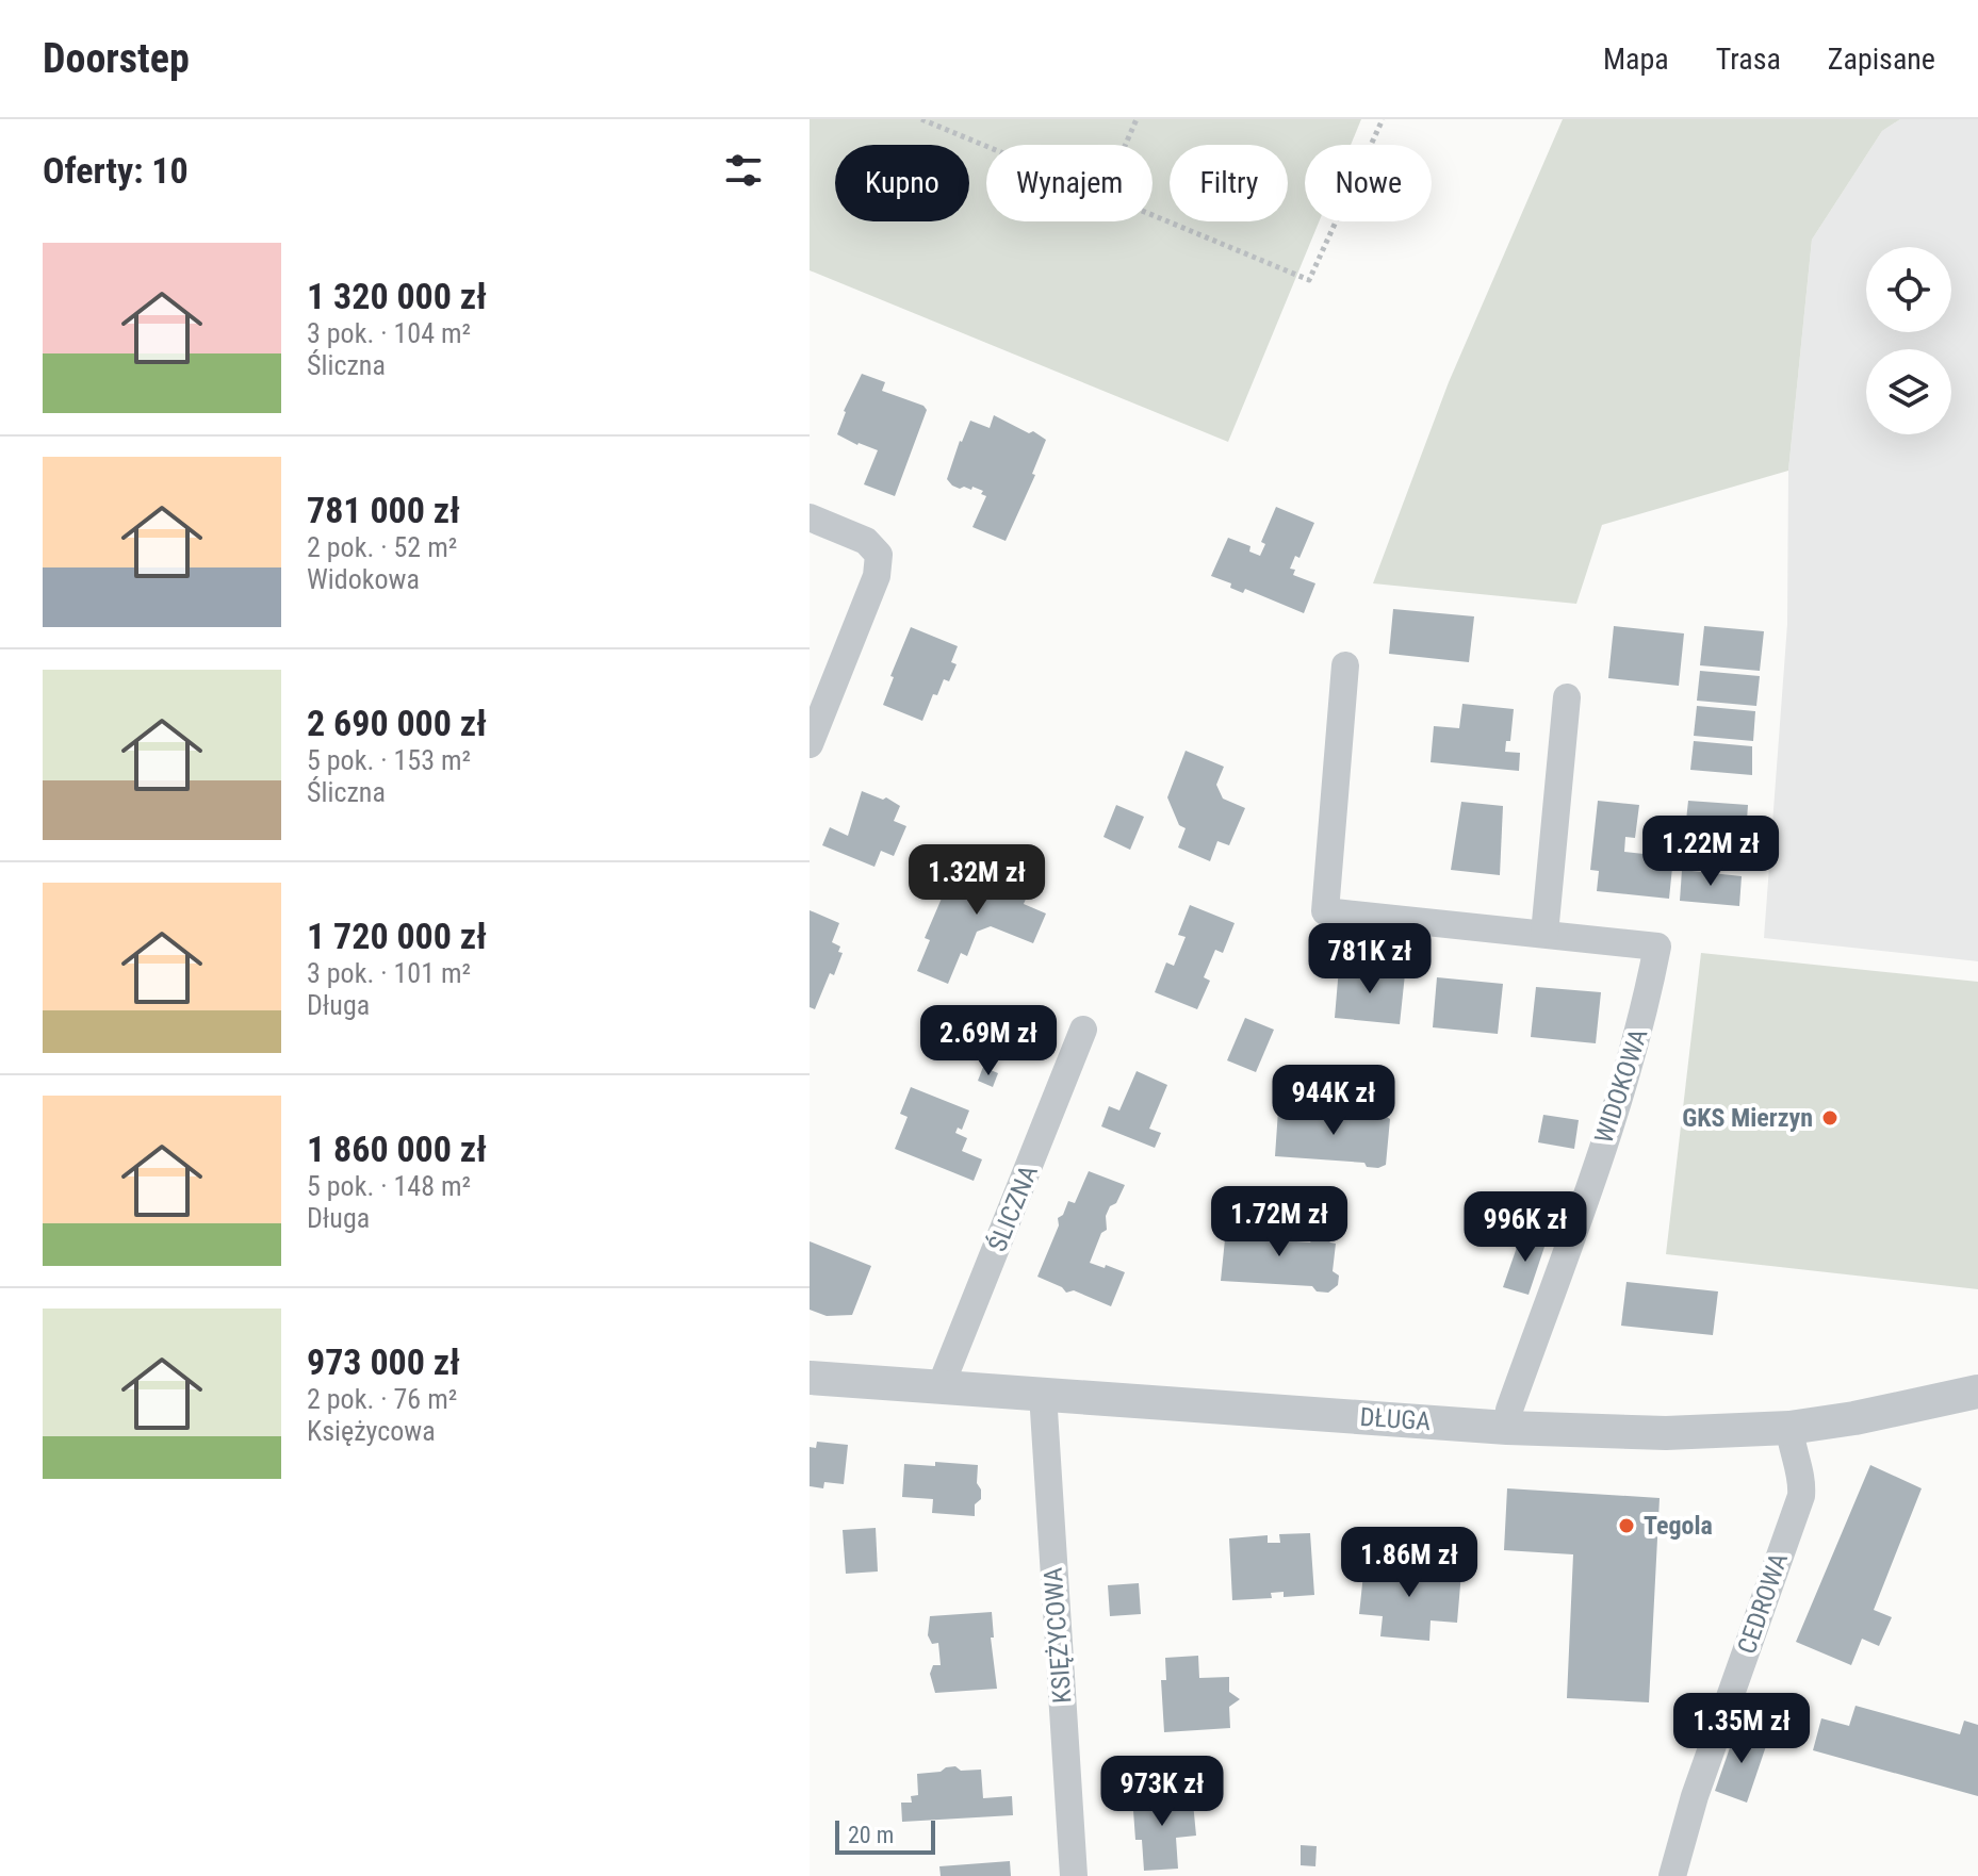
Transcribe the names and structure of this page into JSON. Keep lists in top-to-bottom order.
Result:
{
  "streets": {
    "street": [
      "WIDOKOWA",
      "ŚLICZNA",
      "DŁUGA",
      "CEDROWA",
      "KSIĘŻYCOWA"
    ]
  },
  "crossings": [
    ["WIDOKOWA", "DŁUGA"],
    ["ŚLICZNA", "DŁUGA"],
    ["DŁUGA", "CEDROWA"],
    ["DŁUGA", "KSIĘŻYCOWA"]
  ],
  "places": ["GKS Mierzyn", "Tegola"],
  "scale_bar": "20 m",
  "page": {
    "header": "Doorstep",
    "nav": ["Mapa", "Trasa", "Zapisane"],
    "heading": "Oferty: 10",
    "chip": [
      "Kupno",
      "Wynajem",
      "Filtry",
      "Nowe"
    ],
    "list": [
      {
        "name": "1 320 000 zł",
        "note": "3 pok. · 104 m² · Śliczna"
      },
      {
        "name": "781 000 zł",
        "note": "2 pok. · 52 m² · Widokowa"
      },
      {
        "name": "2 690 000 zł",
        "note": "5 pok. · 153 m² · Śliczna"
      },
      {
        "name": "1 720 000 zł",
        "note": "3 pok. · 101 m² · Długa"
      },
      {
        "name": "1 860 000 zł",
        "note": "5 pok. · 148 m² · Długa"
      },
      {
        "name": "973 000 zł",
        "note": "2 pok. · 76 m² · Księżycowa"
      }
    ],
    "price": [
      "1.22M zł",
      "1.32M zł",
      "781K zł",
      "2.69M zł",
      "944K zł",
      "1.72M zł",
      "996K zł",
      "1.86M zł",
      "1.35M zł",
      "973K zł"
    ],
    "scale": "20 m"
  }
}
